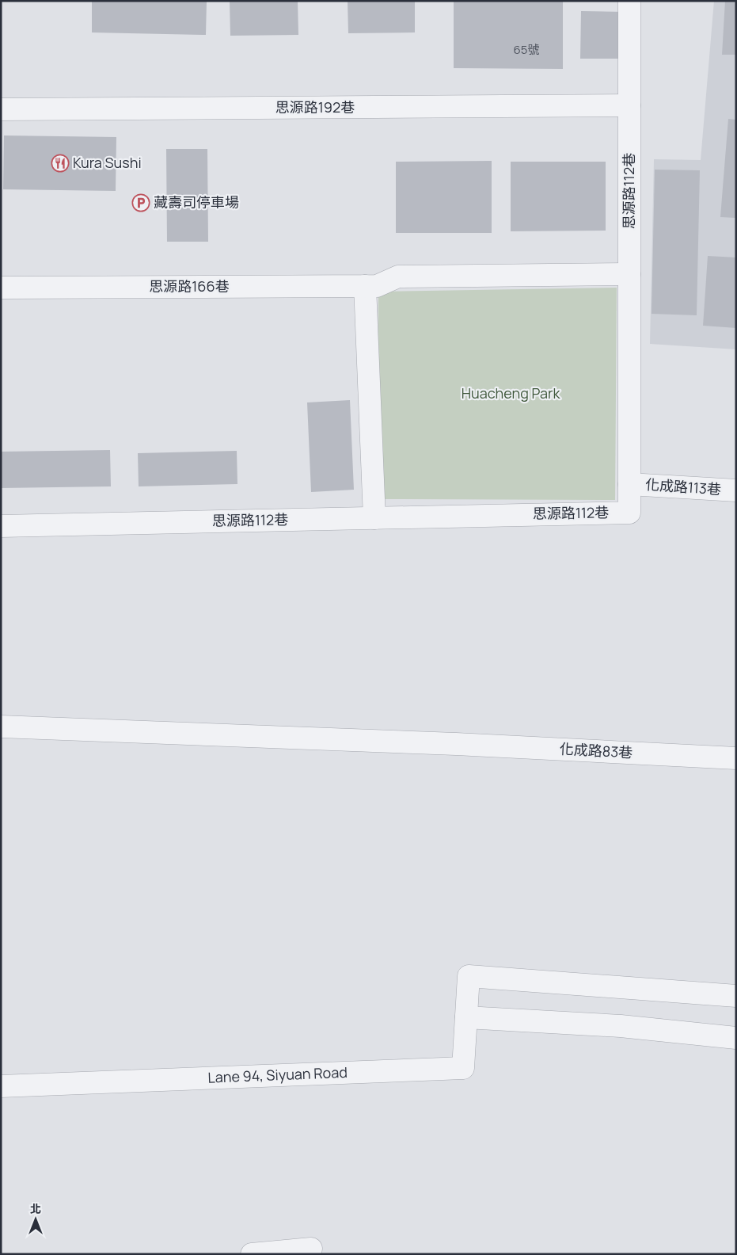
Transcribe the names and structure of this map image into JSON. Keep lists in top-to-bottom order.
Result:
{
  "streets": {
    "street": [
      "思源路192巷",
      "思源路112巷",
      "思源路166巷",
      "化成路113巷",
      "化成路83巷",
      "Lane 94, Siyuan Road"
    ]
  },
  "crossings": [
    ["思源路192巷", "思源路112巷"],
    ["思源路112巷", "化成路113巷"]
  ],
  "parks": ["Huacheng Park"],
  "places": {
    "restaurant": ["Kura Sushi"],
    "parking": ["藏壽司停車場"]
  },
  "house_numbers": ["65號"],
  "north": "top"
}
